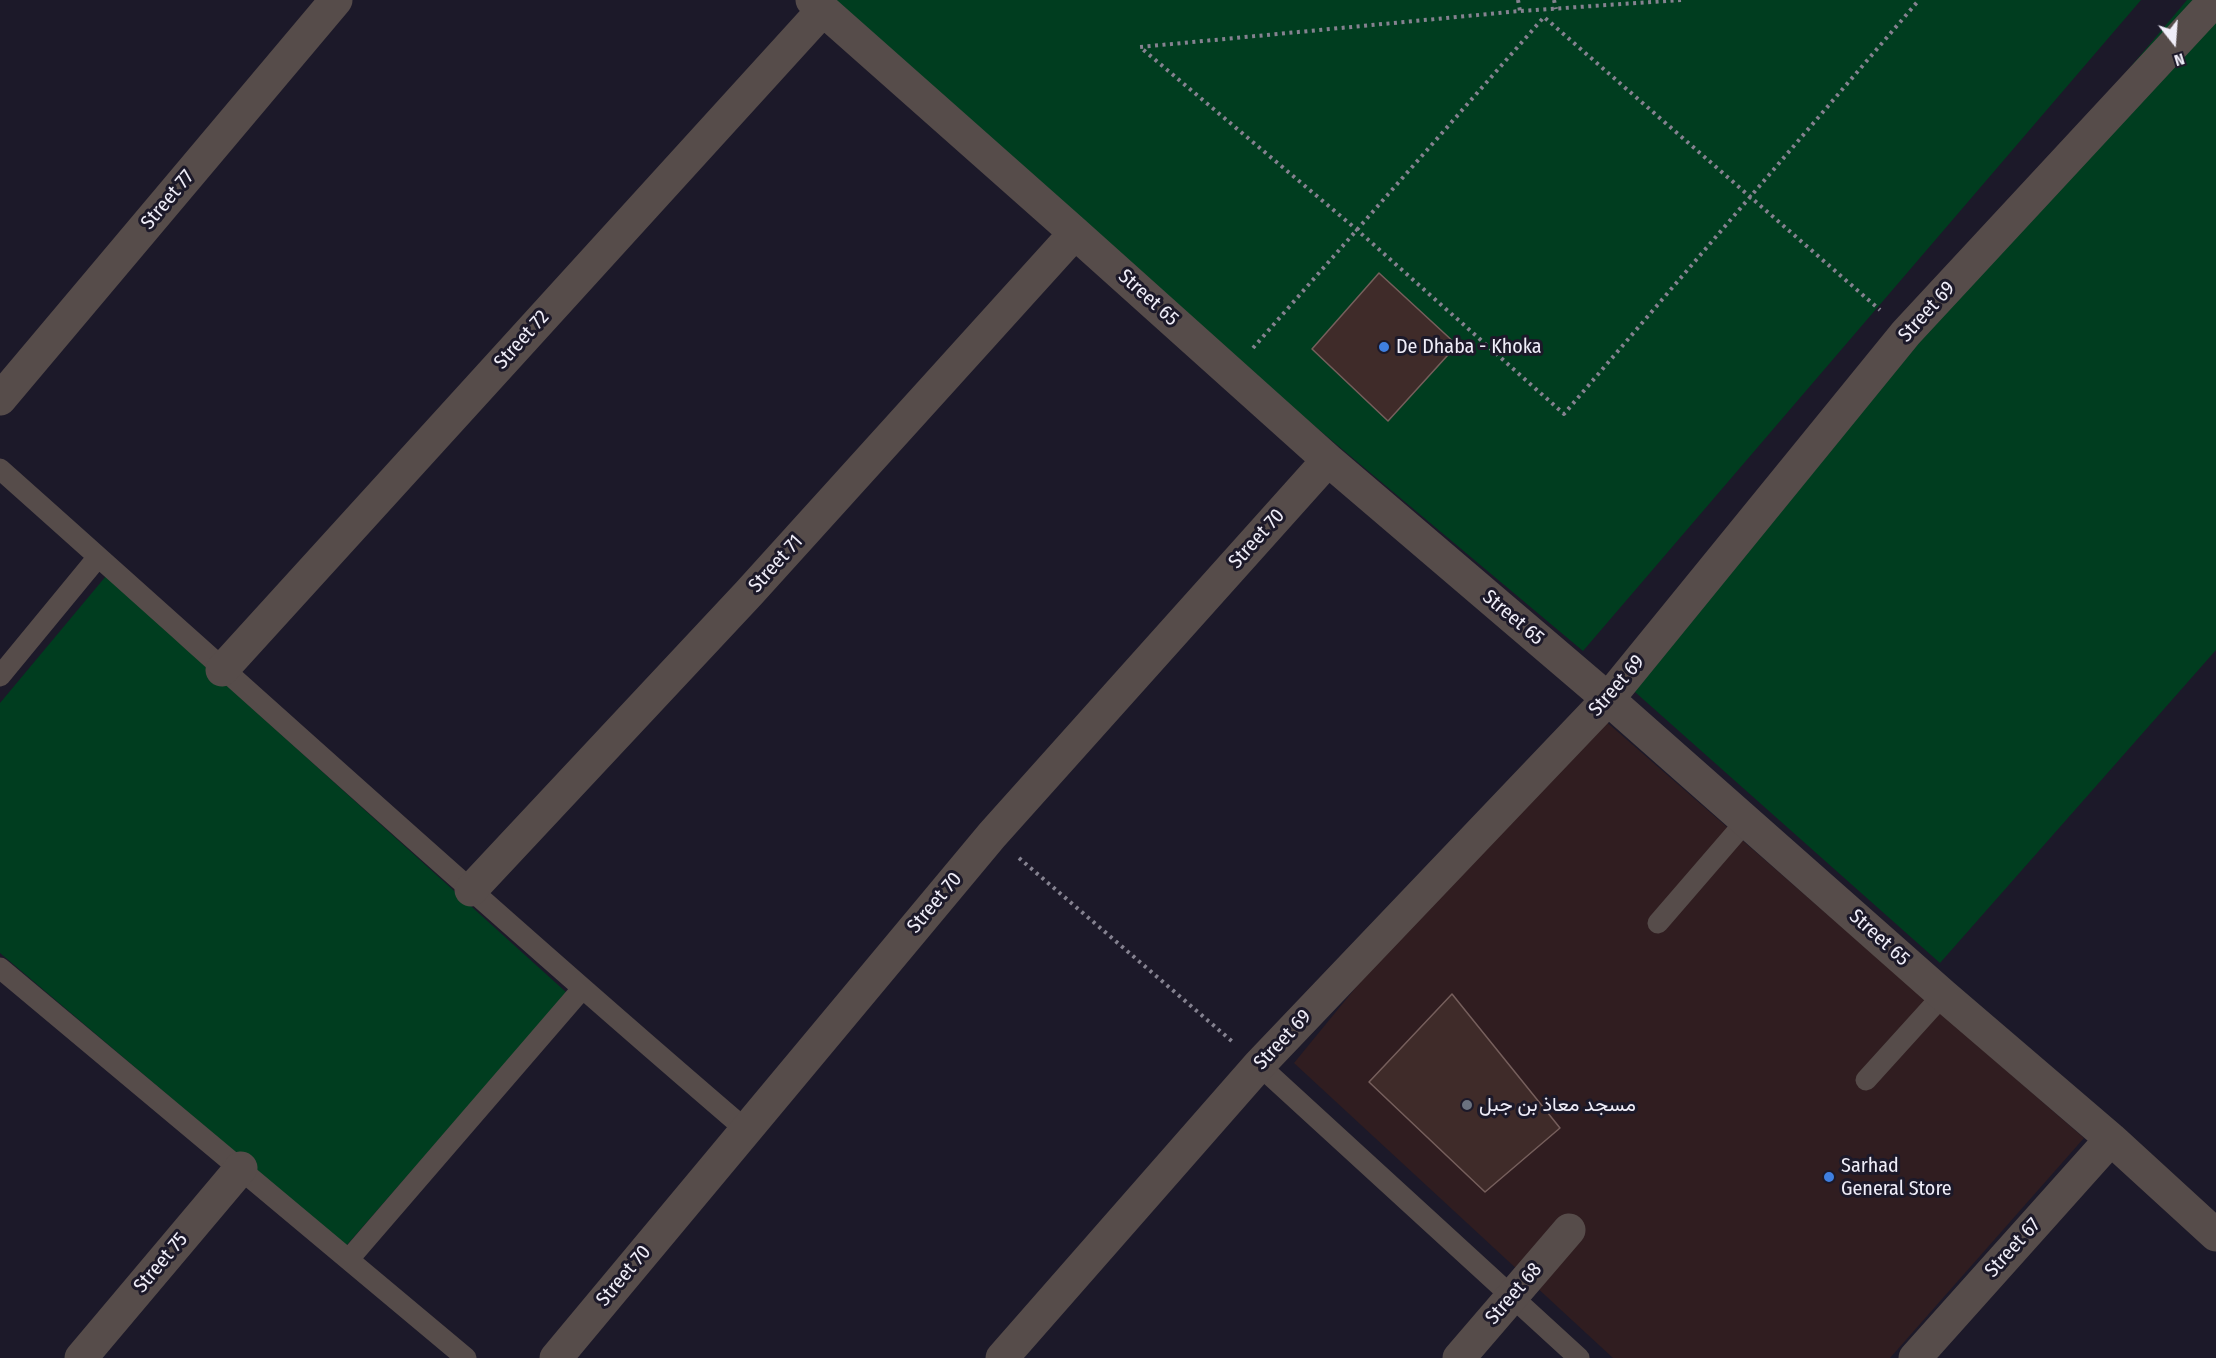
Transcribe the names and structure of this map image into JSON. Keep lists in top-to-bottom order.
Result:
{
  "streets": {
    "street": [
      "Street 77",
      "Street 65",
      "Street 69",
      "Street 72",
      "Street 70",
      "Street 71",
      "Street 67",
      "Street 75",
      "Street 68"
    ]
  },
  "crossings": [
    ["Street 65", "Street 69"],
    ["Street 65", "Street 72"],
    ["Street 65", "Street 70"],
    ["Street 65", "Street 71"],
    ["Street 65", "Street 67"]
  ],
  "places": ["De Dhaba - Khoka", "مسجد معاذ بن جبل", "Sarhad General Store"],
  "north": "bottom"
}
